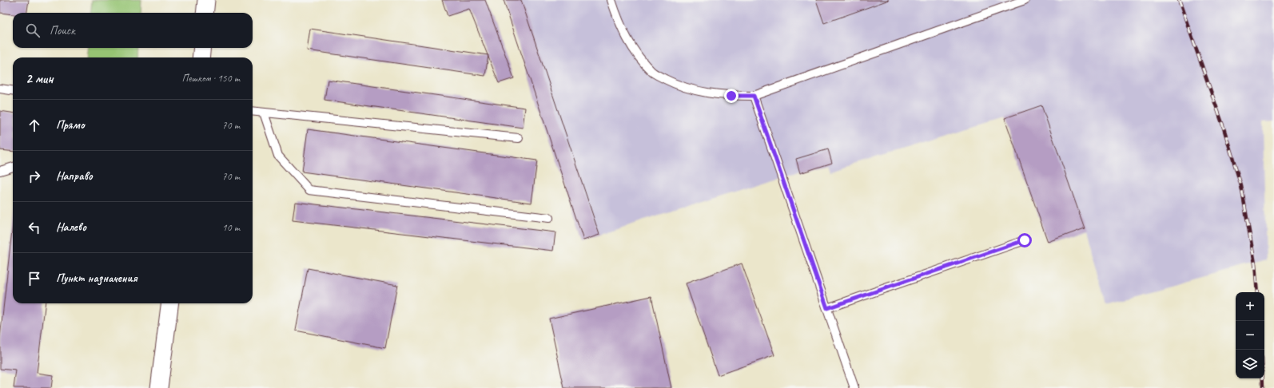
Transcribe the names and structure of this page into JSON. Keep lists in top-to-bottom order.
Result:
{
  "page": {
    "search": "Поиск",
    "heading": ["2 мин", "Пешком · 150 m"],
    "list": [
      ["Прямо", "70 m"],
      ["Направо", "70 m"],
      ["Налево", "10 m"],
      "Пункт назначения"
    ],
    "map_buttons": ["+", "−"]
  }
}
